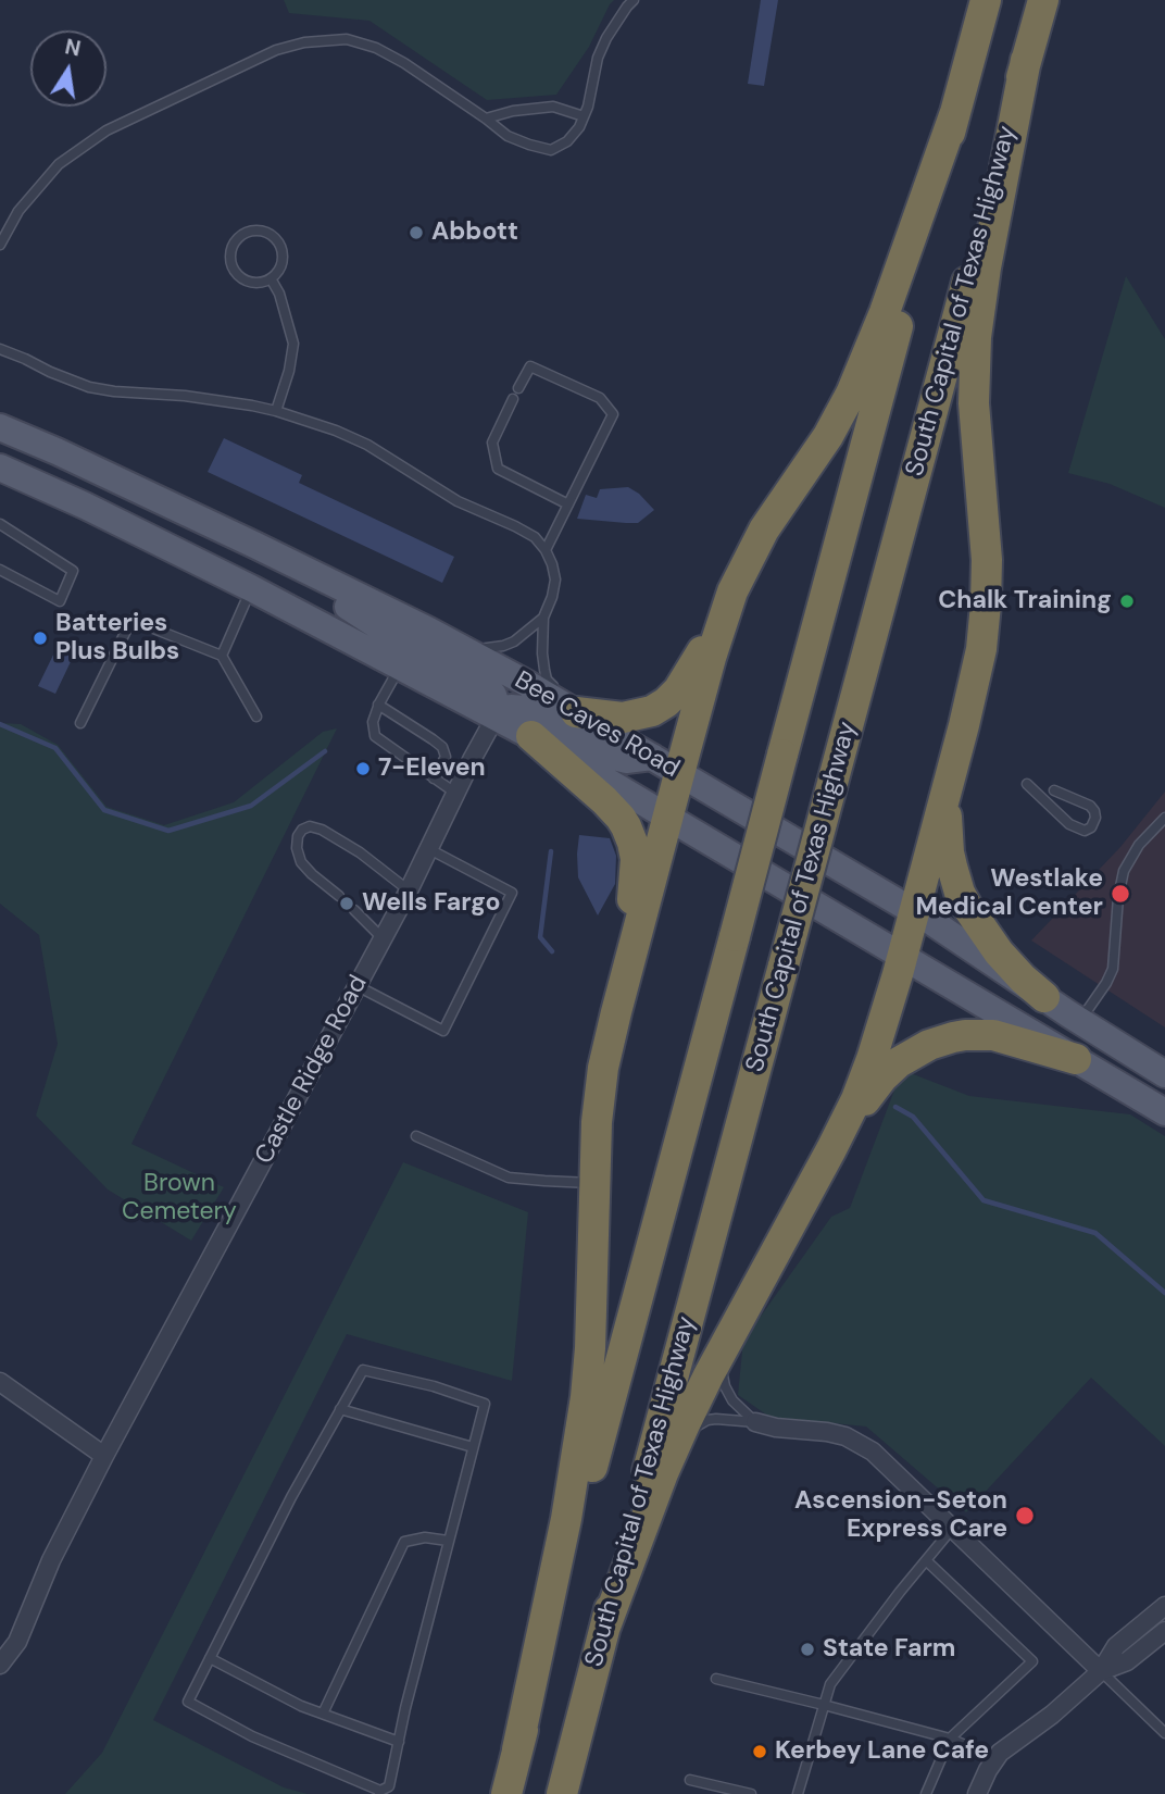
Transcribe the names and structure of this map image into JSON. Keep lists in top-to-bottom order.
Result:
{
  "streets": {
    "highway": ["South Capital of Texas Highway"],
    "main road": ["Bee Caves Road"],
    "street": ["Castle Ridge Road"]
  },
  "crossings": [
    ["Bee Caves Road", "Castle Ridge Road"]
  ],
  "parks": ["Brown Cemetery"],
  "places": [
    "Abbott",
    "Chalk Training",
    "Batteries Plus Bulbs",
    "7-Eleven",
    "Westlake Medical Center",
    "Wells Fargo",
    "Ascension-Seton Express Care",
    "State Farm",
    "Kerbey Lane Cafe"
  ],
  "north": "top"
}
